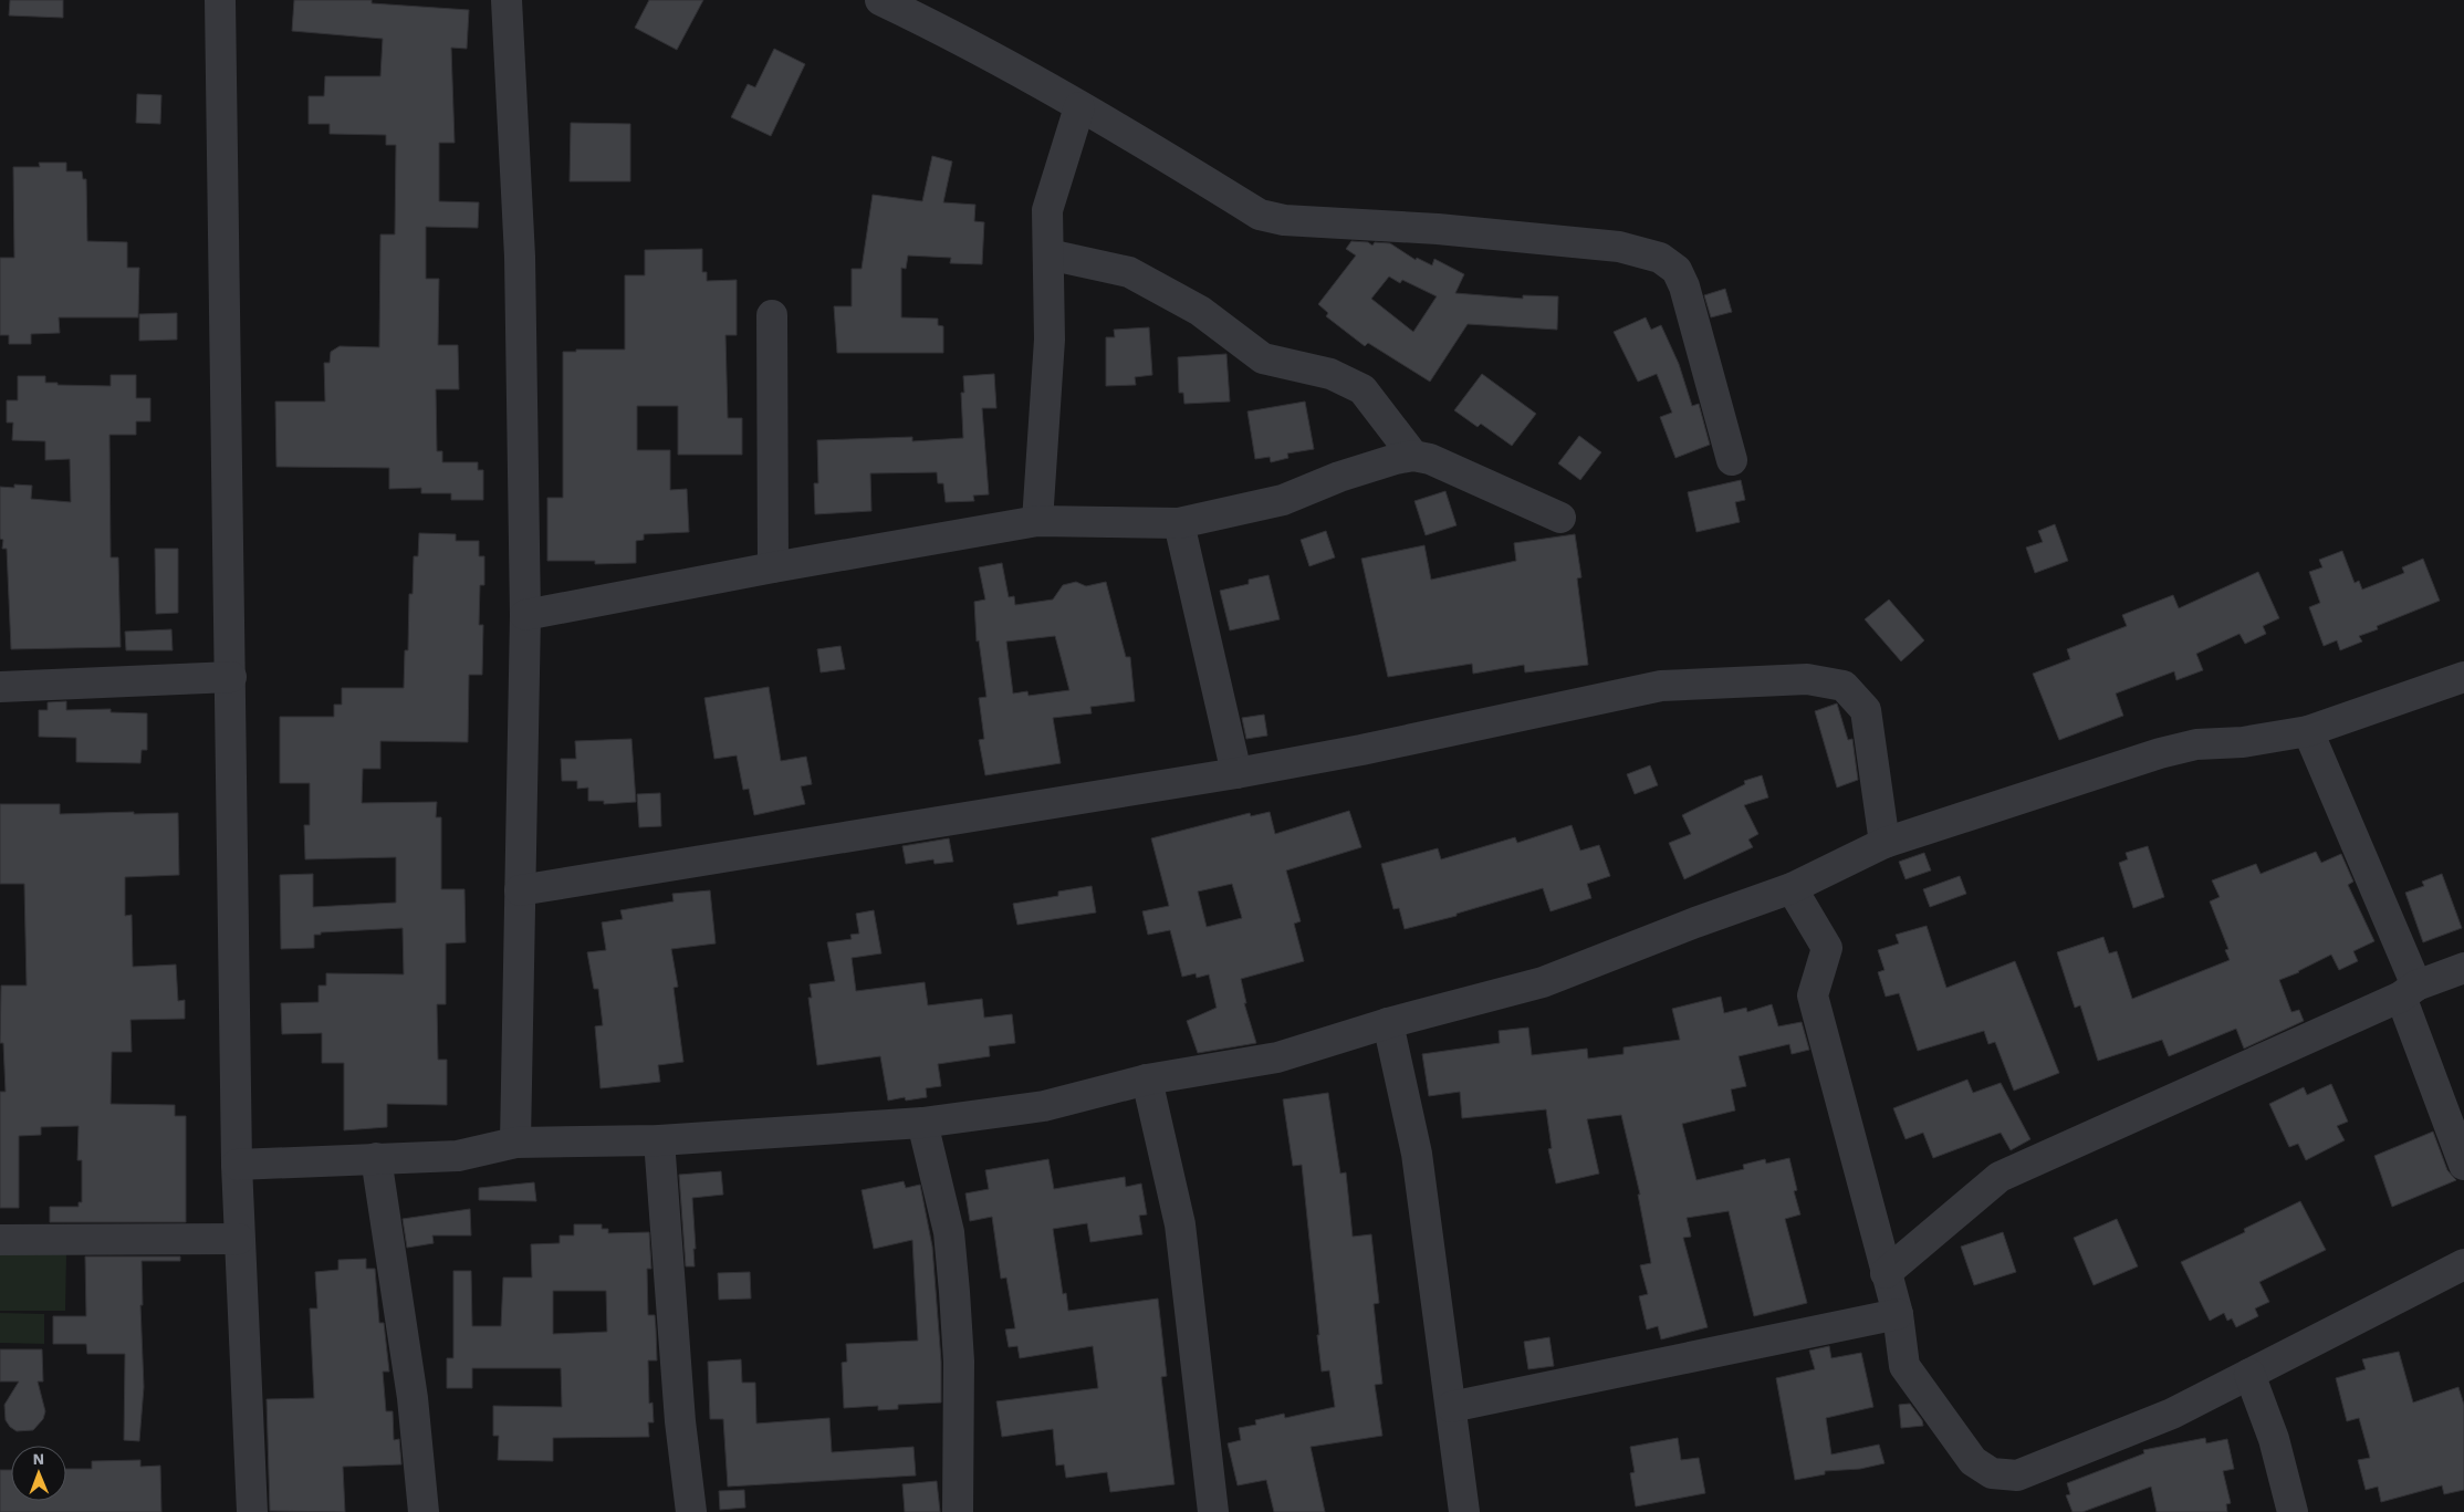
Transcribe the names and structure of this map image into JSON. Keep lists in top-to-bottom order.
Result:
{
  "north": "top"
}
